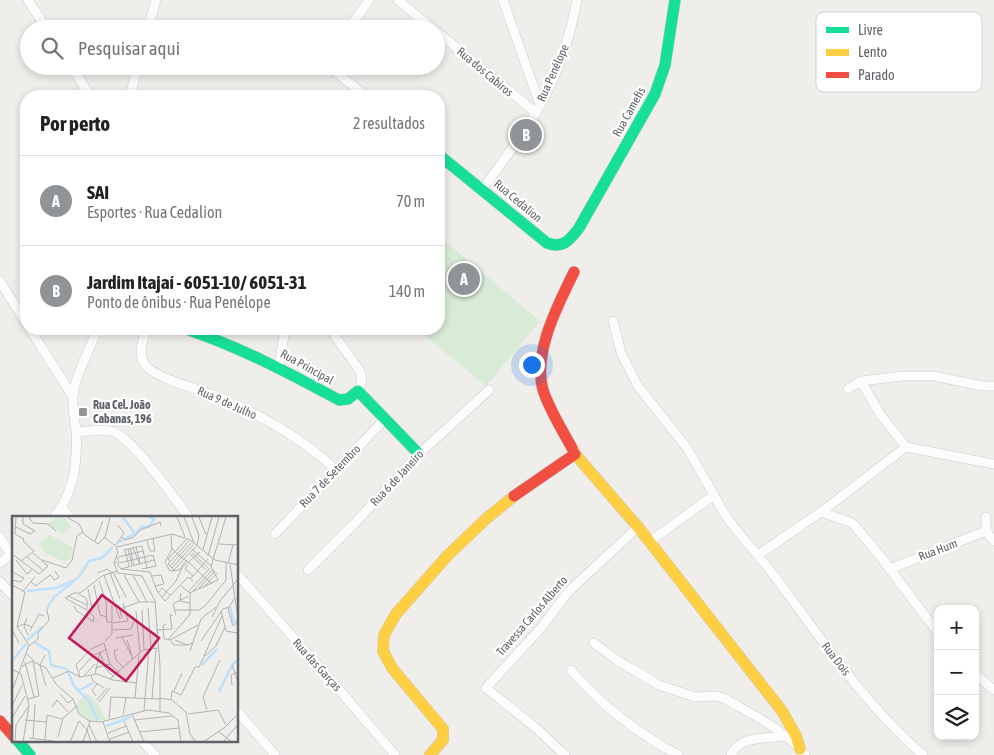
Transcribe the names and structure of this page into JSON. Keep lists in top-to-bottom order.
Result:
{
  "streets": {
    "street": [
      "Rua dos Cabiros",
      "Rua Penélope",
      "Rua Camefis",
      "Rua Cedalion",
      "Rua Principal",
      "Rua 9 de Julho",
      "Rua 7 de Setembro",
      "Rua 6 de Janeiro",
      "Rua Hum",
      "Travessa Carlos Alberto",
      "Rua Dois",
      "Rua das Garças"
    ]
  },
  "crossings": [
    ["Rua dos Cabiros", "Rua Penélope"],
    ["Rua Penélope", "Rua Cedalion"],
    ["Rua Camefis", "Rua Cedalion"],
    ["Rua 9 de Julho", "Rua 7 de Setembro"]
  ],
  "places": {
    "transit": ["Rua Cel. João Cabanas, 196"]
  },
  "legend": ["Livre", "Lento", "Parado"],
  "page": {
    "search": "Pesquisar aqui",
    "heading": ["Por perto", "2 resultados"],
    "pins": ["B", "A"],
    "list": [
      {
        "mark": "A",
        "name": "SAI",
        "note": "Esportes · Rua Cedalion",
        "value": "70 m"
      },
      {
        "mark": "B",
        "name": "Jardim Itajaí - 6051-10/ 6051-31",
        "note": "Ponto de ônibus · Rua Penélope",
        "value": "140 m"
      }
    ],
    "map_buttons": ["+", "−"]
  }
}
